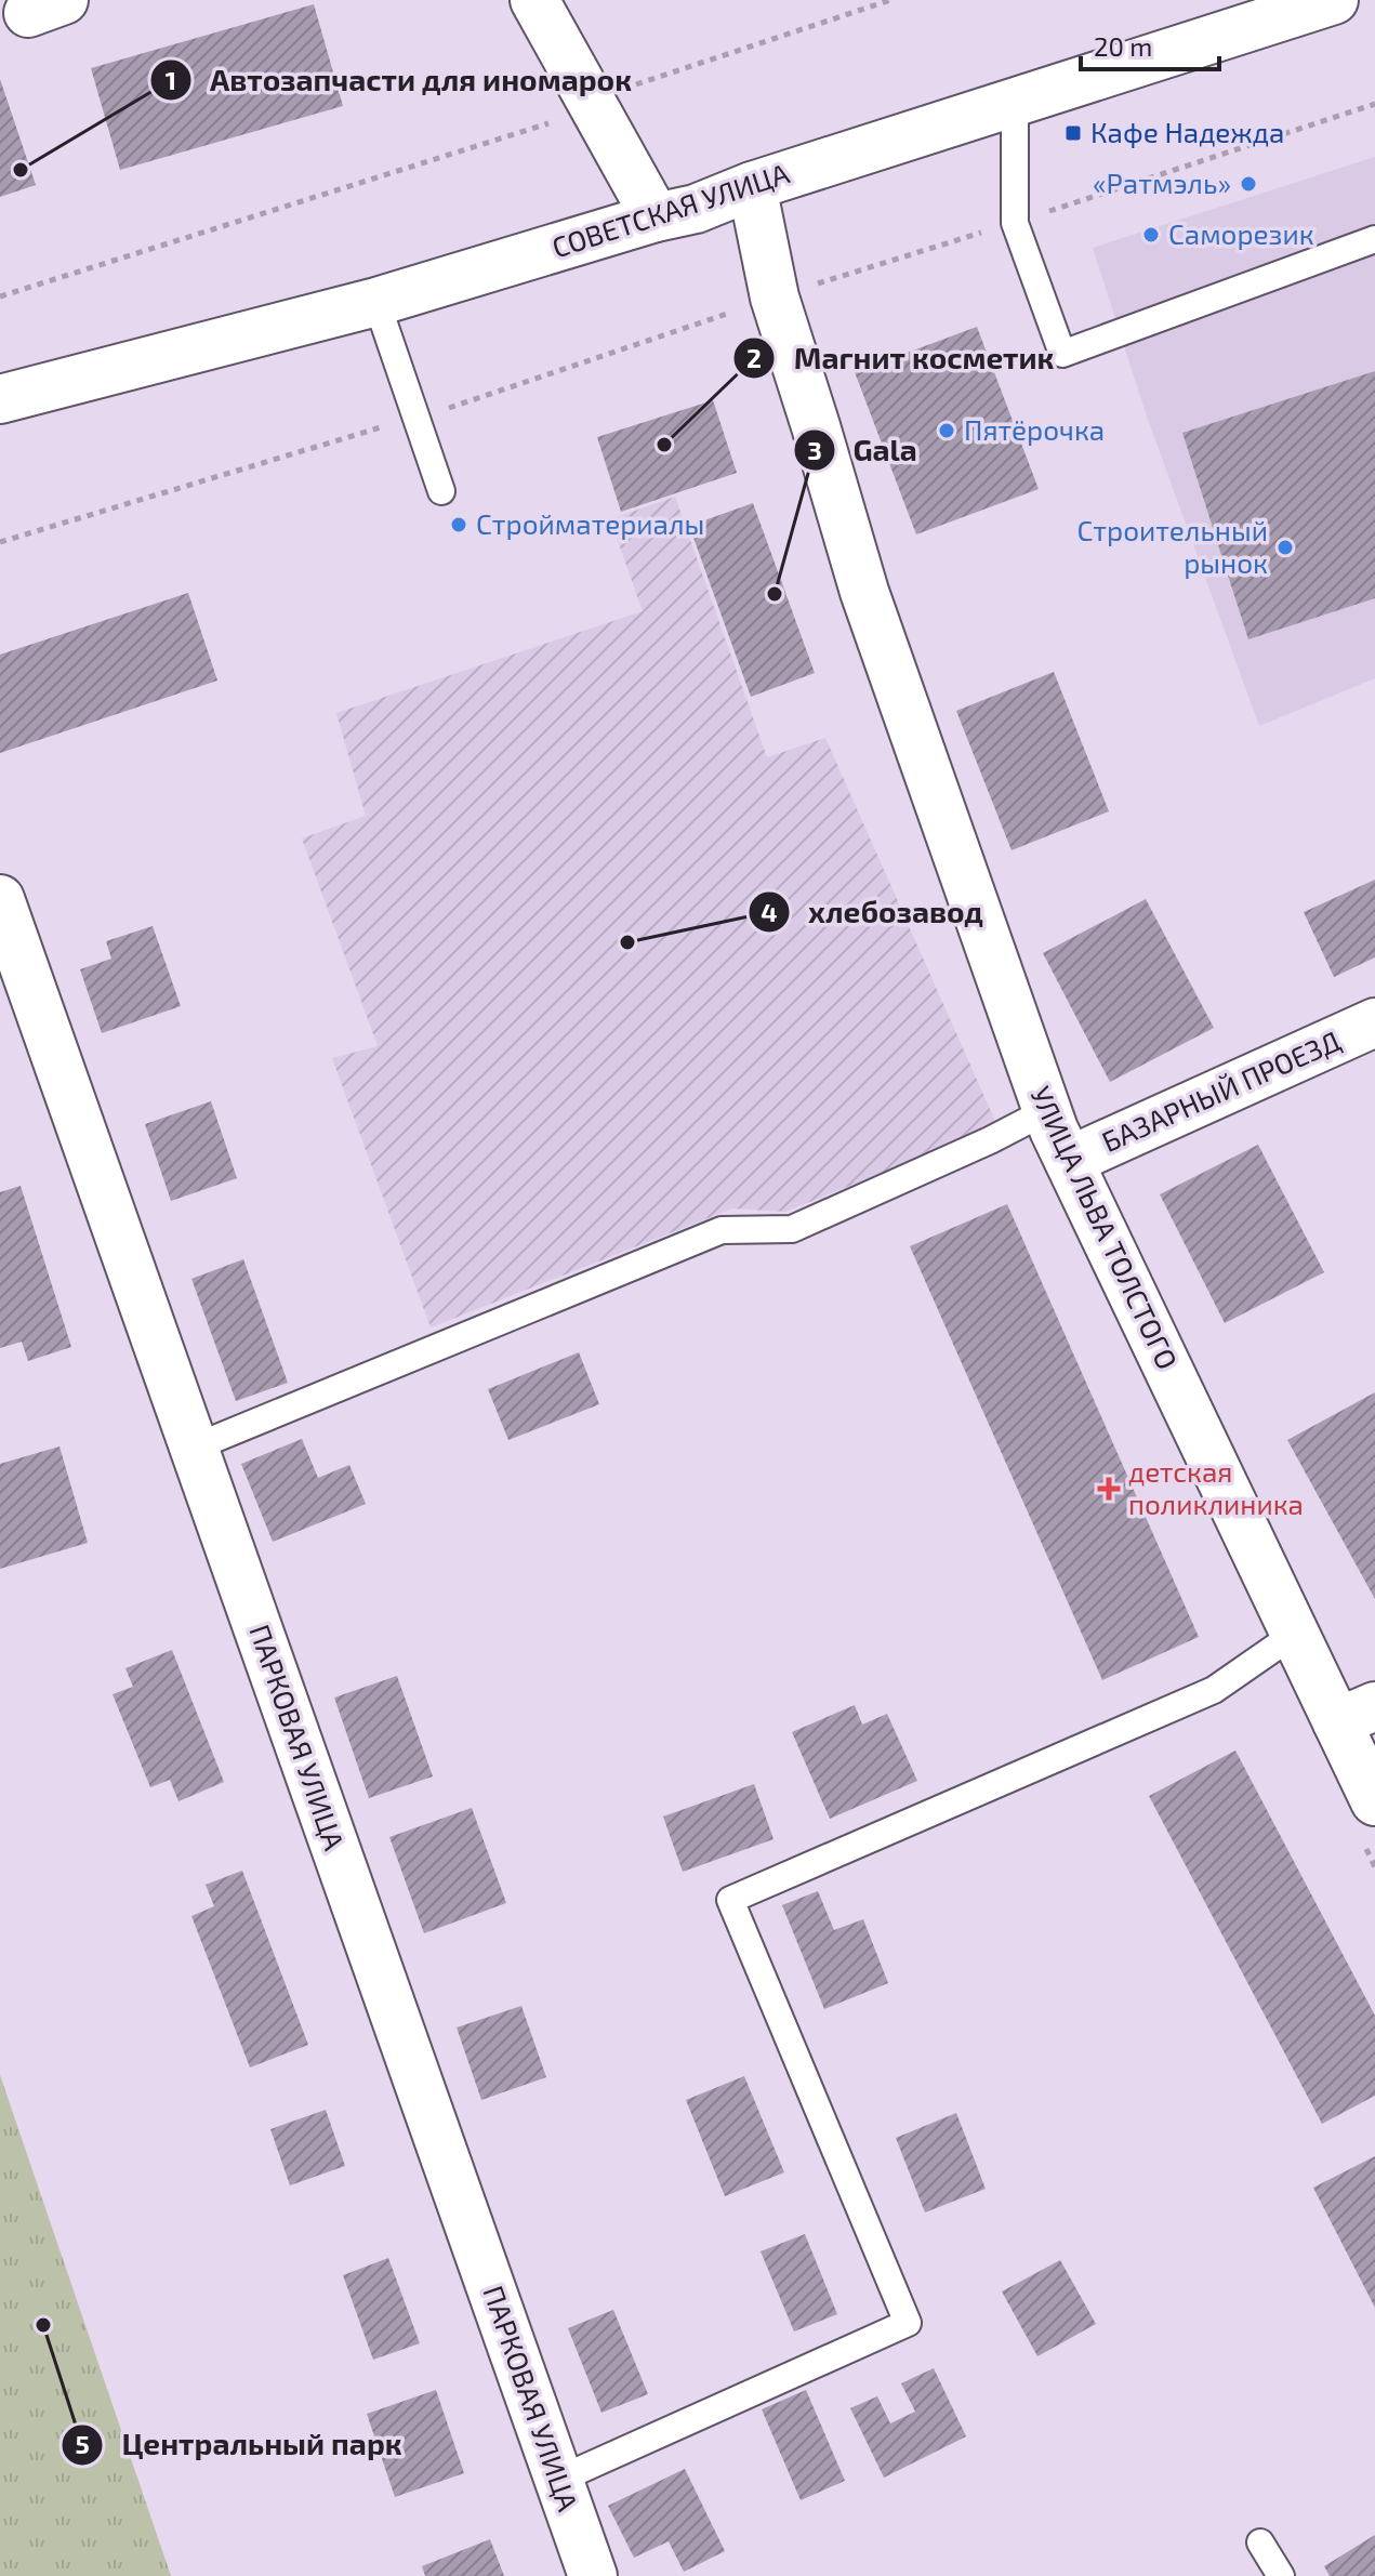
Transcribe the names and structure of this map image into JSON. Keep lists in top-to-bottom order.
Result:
{
  "streets": {
    "street": [
      "СОВЕТСКАЯ УЛИЦА",
      "БАЗАРНЫЙ ПРОЕЗД",
      "УЛИЦА ЛЬВА ТОЛСТОГО",
      "ПАРКОВАЯ УЛИЦА"
    ]
  },
  "crossings": [
    ["СОВЕТСКАЯ УЛИЦА", "УЛИЦА ЛЬВА ТОЛСТОГО"],
    ["БАЗАРНЫЙ ПРОЕЗД", "УЛИЦА ЛЬВА ТОЛСТОГО"]
  ],
  "places": {
    "transit": ["Кафе Надежда"],
    "other": [
      "Автозапчасти для иномарок",
      "«Ратмэль»",
      "Саморезик",
      "Пятёрочка",
      "Магнит косметик",
      "Стройматериалы",
      "Строительный рынок",
      "Gala",
      "хлебозавод",
      "Центральный парк"
    ],
    "health": ["детская поликлиника"]
  },
  "scale_bar": "20 m"
}
